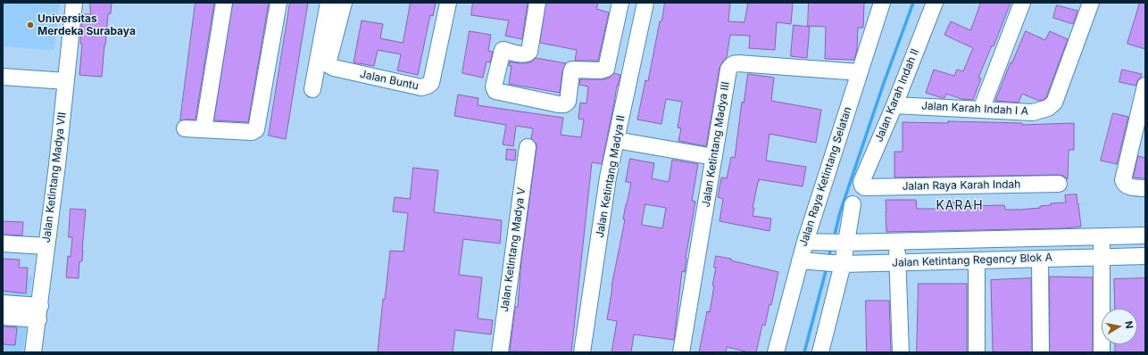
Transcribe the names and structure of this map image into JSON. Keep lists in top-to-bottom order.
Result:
{
  "streets": {
    "street": [
      "Jalan Buntu",
      "Jalan Karah Indah II",
      "Jalan Karah Indah I A",
      "Jalan Ketintang Madya III",
      "Jalan Ketintang Madya II",
      "Jalan Raya Ketintang Selatan",
      "Jalan Ketintang Madya VII",
      "Jalan Raya Karah Indah",
      "Jalan Ketintang Madya V",
      "Jalan Ketintang Regency Blok A"
    ]
  },
  "crossings": [
    ["Jalan Karah Indah II", "Jalan Karah Indah I A"],
    ["Jalan Karah Indah II", "Jalan Raya Karah Indah"],
    ["Jalan Ketintang Madya III", "Jalan Raya Ketintang Selatan"],
    ["Jalan Raya Ketintang Selatan", "Jalan Ketintang Regency Blok A"]
  ],
  "districts": ["KARAH"],
  "places": ["Universitas Merdeka Surabaya"],
  "north": "right"
}
